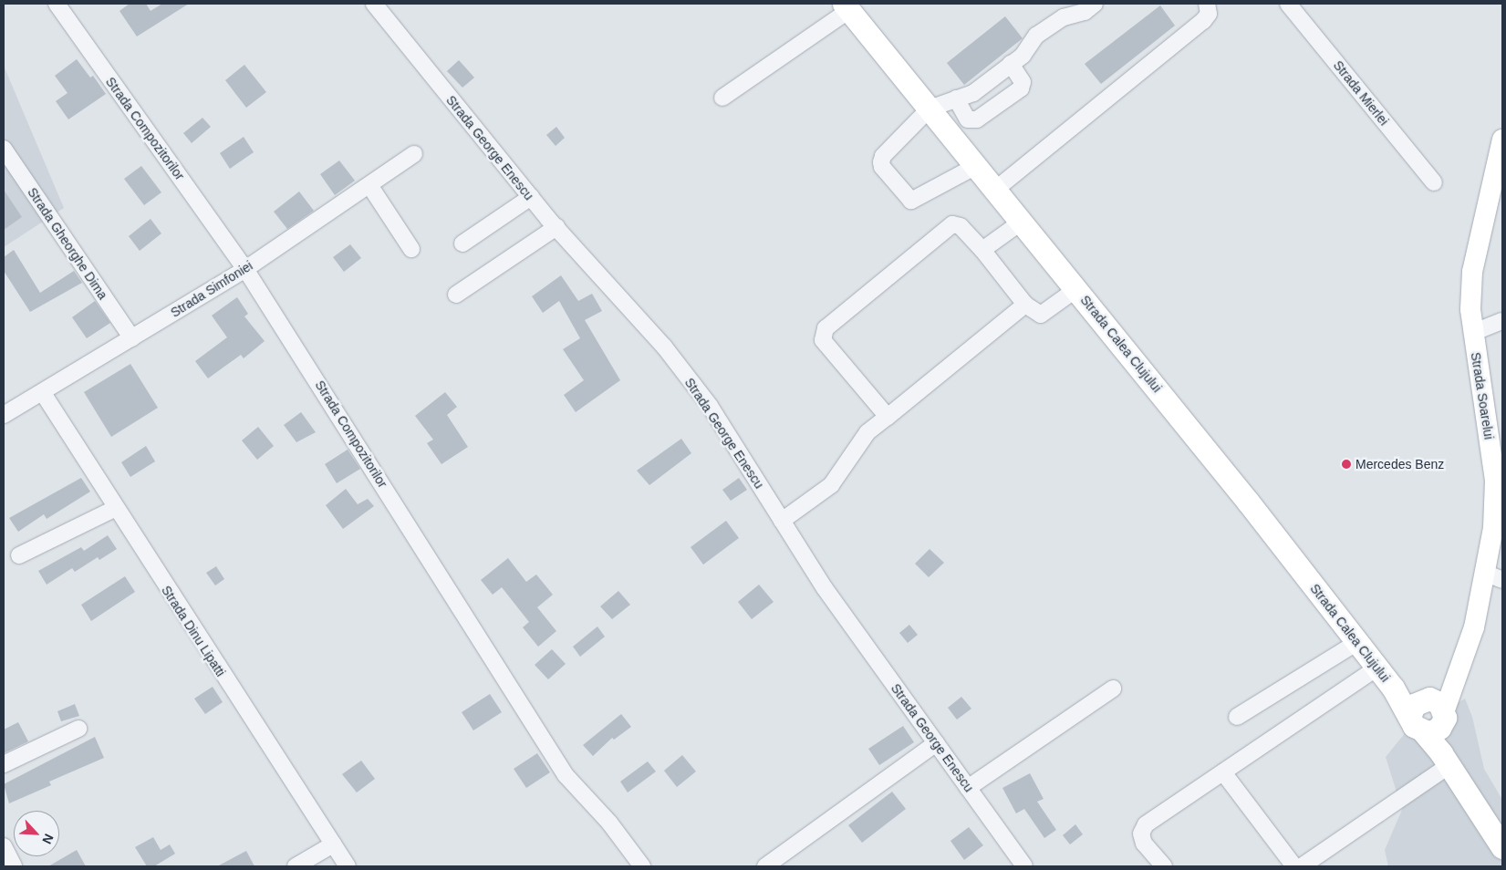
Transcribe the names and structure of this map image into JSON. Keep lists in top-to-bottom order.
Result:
{
  "streets": {
    "highway": ["Strada Calea Clujului"],
    "main road": ["Strada Soarelui"],
    "street": [
      "Strada Mierlei",
      "Strada Compozitorilor",
      "Strada George Enescu",
      "Strada Gheorghe Dima",
      "Strada Simfoniei",
      "Strada Dinu Lipatti"
    ]
  },
  "crossings": [
    ["Strada Compozitorilor", "Strada Simfoniei"],
    ["Strada Gheorghe Dima", "Strada Simfoniei"],
    ["Strada Simfoniei", "Strada Dinu Lipatti"],
    ["Strada Calea Clujului", "Strada Soarelui"]
  ],
  "places": ["Mercedes Benz"],
  "north": "bottom right"
}
